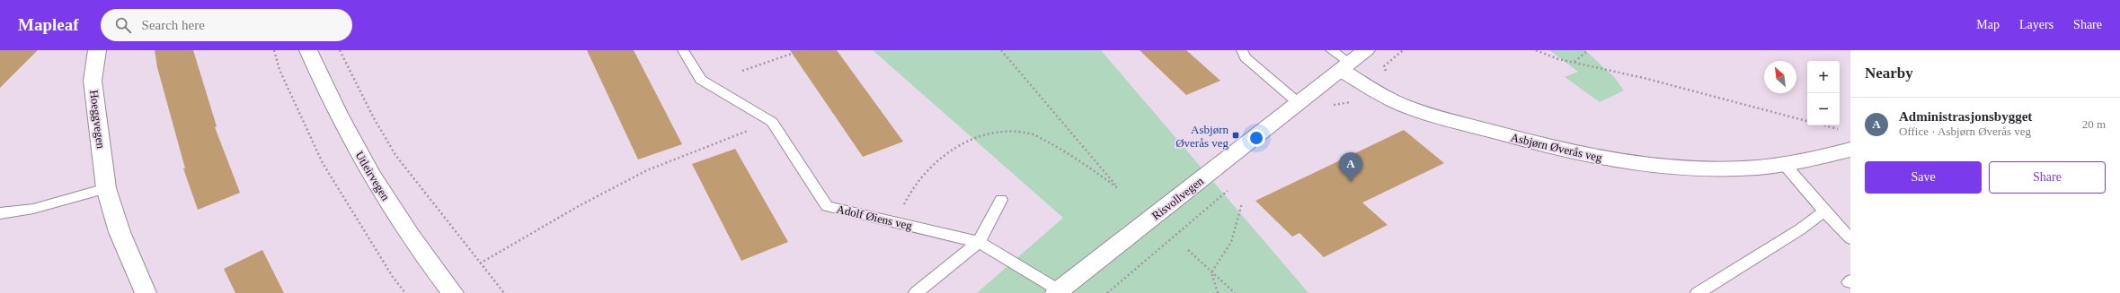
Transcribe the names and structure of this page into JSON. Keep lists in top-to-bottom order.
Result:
{
  "streets": {
    "street": [
      "Hoeggvegen",
      "Asbjørn Øverås veg",
      "Utleirvegen",
      "Risvollvegen"
    ],
    "lane": ["Adolf Øiens veg"]
  },
  "crossings": [
    ["Asbjørn Øverås veg", "Risvollvegen"],
    ["Risvollvegen", "Adolf Øiens veg"]
  ],
  "places": {
    "transit": ["Asbjørn Øverås veg"]
  },
  "north": "top left",
  "page": {
    "header": "Mapleaf",
    "search": "Search here",
    "nav": ["Map", "Layers", "Share"],
    "heading": "Nearby",
    "map_buttons": ["+", "−"],
    "list": [
      {
        "mark": "A",
        "name": "Administrasjonsbygget",
        "note": "Office · Asbjørn Øverås veg",
        "value": "20 m"
      }
    ],
    "buttons": ["Save", "Share"],
    "pins": "A"
  }
}
